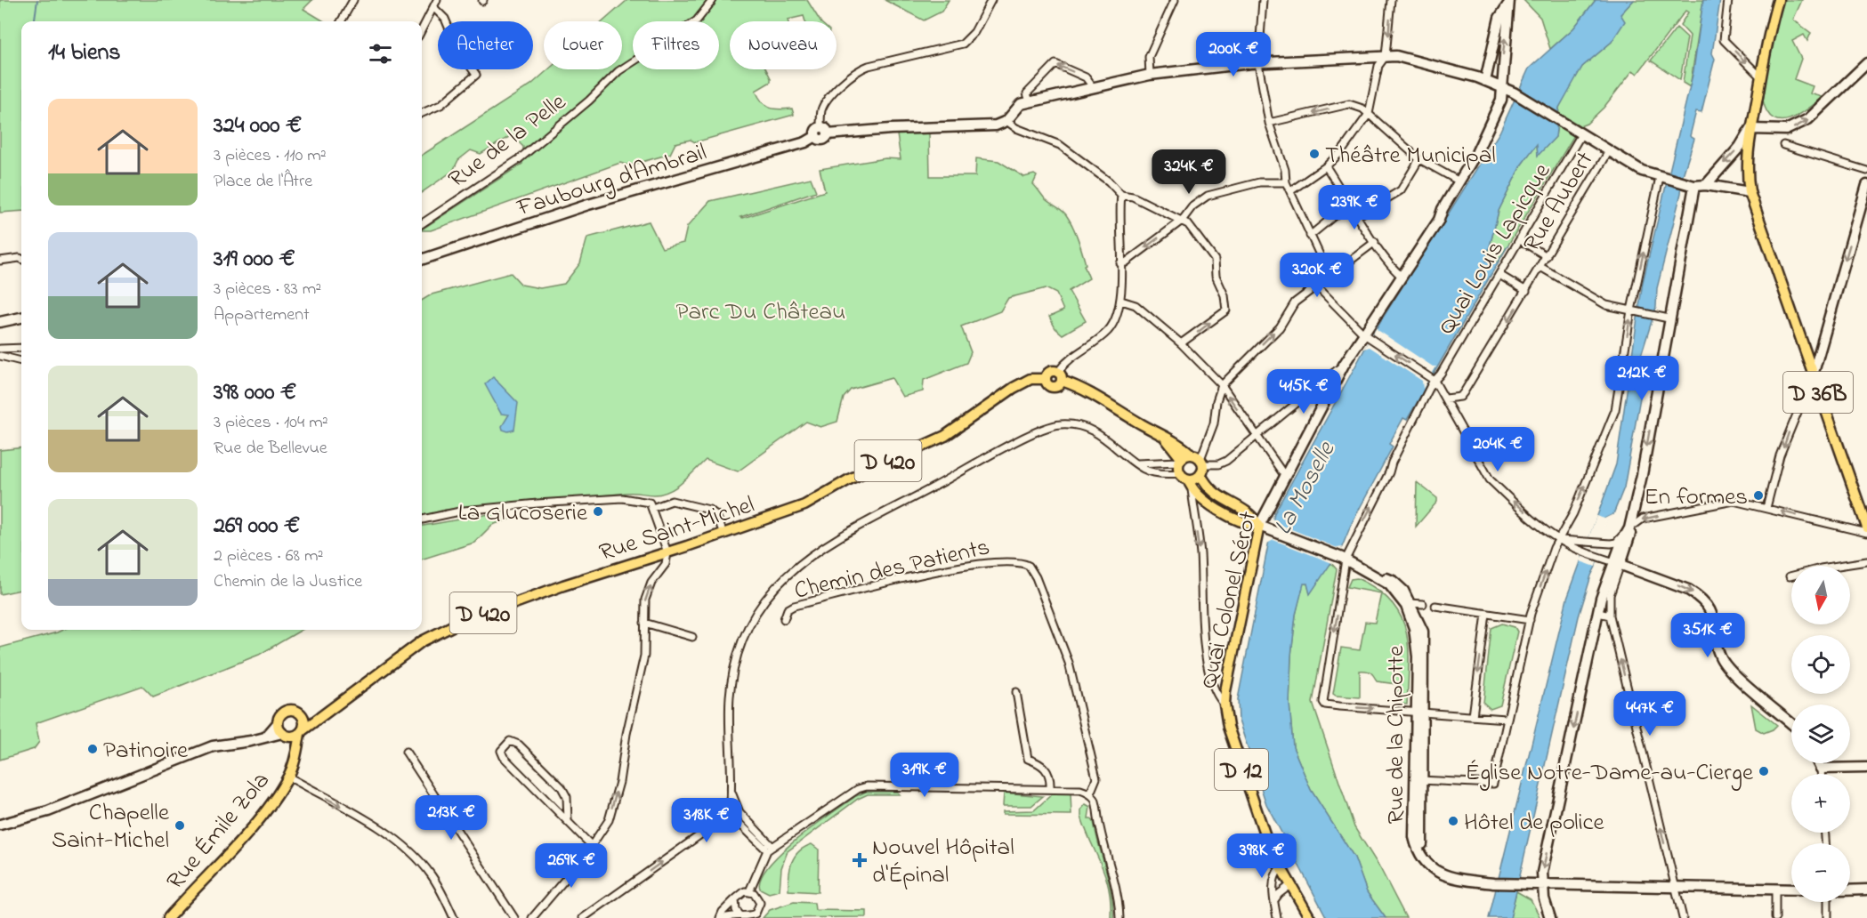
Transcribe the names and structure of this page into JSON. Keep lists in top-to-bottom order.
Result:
{
  "streets": {
    "main road": [
      "Faubourg d'Ambrail",
      "D 36B",
      "D 420",
      "Rue Saint-Michel",
      "Quai Colonel Sérot",
      "Rue de la Chipotte",
      "D 12",
      "Rue Émile Zola"
    ],
    "street": [
      "Rue de la Pelle",
      "Rue Aubert",
      "Quai Louis Lapicque",
      "Chemin des Patients"
    ]
  },
  "crossings": [
    ["Quai Louis Lapicque", "Rue de la Chipotte"],
    ["Rue Saint-Michel", "Rue Émile Zola"],
    ["Quai Colonel Sérot", "Rue de la Chipotte"],
    ["Quai Colonel Sérot", "D 12"]
  ],
  "one_way": ["Rue Aubert"],
  "water": ["La Moselle"],
  "parks": ["Parc Du Château"],
  "places": {
    "other": [
      "Théâtre Municipal",
      "En formes",
      "La Glucoserie",
      "Patinoire",
      "Église Notre-Dame-au-Cierge",
      "Hôtel de police",
      "Chapelle Saint-Michel"
    ],
    "health": ["Nouvel Hôpital d'Épinal"]
  },
  "north": "bottom",
  "page": {
    "chip": [
      "Acheter",
      "Louer",
      "Filtres",
      "Nouveau"
    ],
    "heading": "14 biens",
    "price": [
      "200K €",
      "324K €",
      "239K €",
      "320K €",
      "212K €",
      "415K €",
      "204K €",
      "351K €",
      "447K €",
      "319K €",
      "213K €",
      "318K €",
      "398K €",
      "269K €"
    ],
    "list": [
      {
        "name": "324 000 €",
        "note": "3 pièces · 110 m² · Place de l'Âtre"
      },
      {
        "name": "319 000 €",
        "note": "3 pièces · 83 m² · Appartement"
      },
      {
        "name": "398 000 €",
        "note": "3 pièces · 104 m² · Rue de Bellevue"
      },
      {
        "name": "269 000 €",
        "note": "2 pièces · 68 m² · Chemin de la Justice"
      }
    ],
    "map_buttons": ["+", "−"]
  }
}
